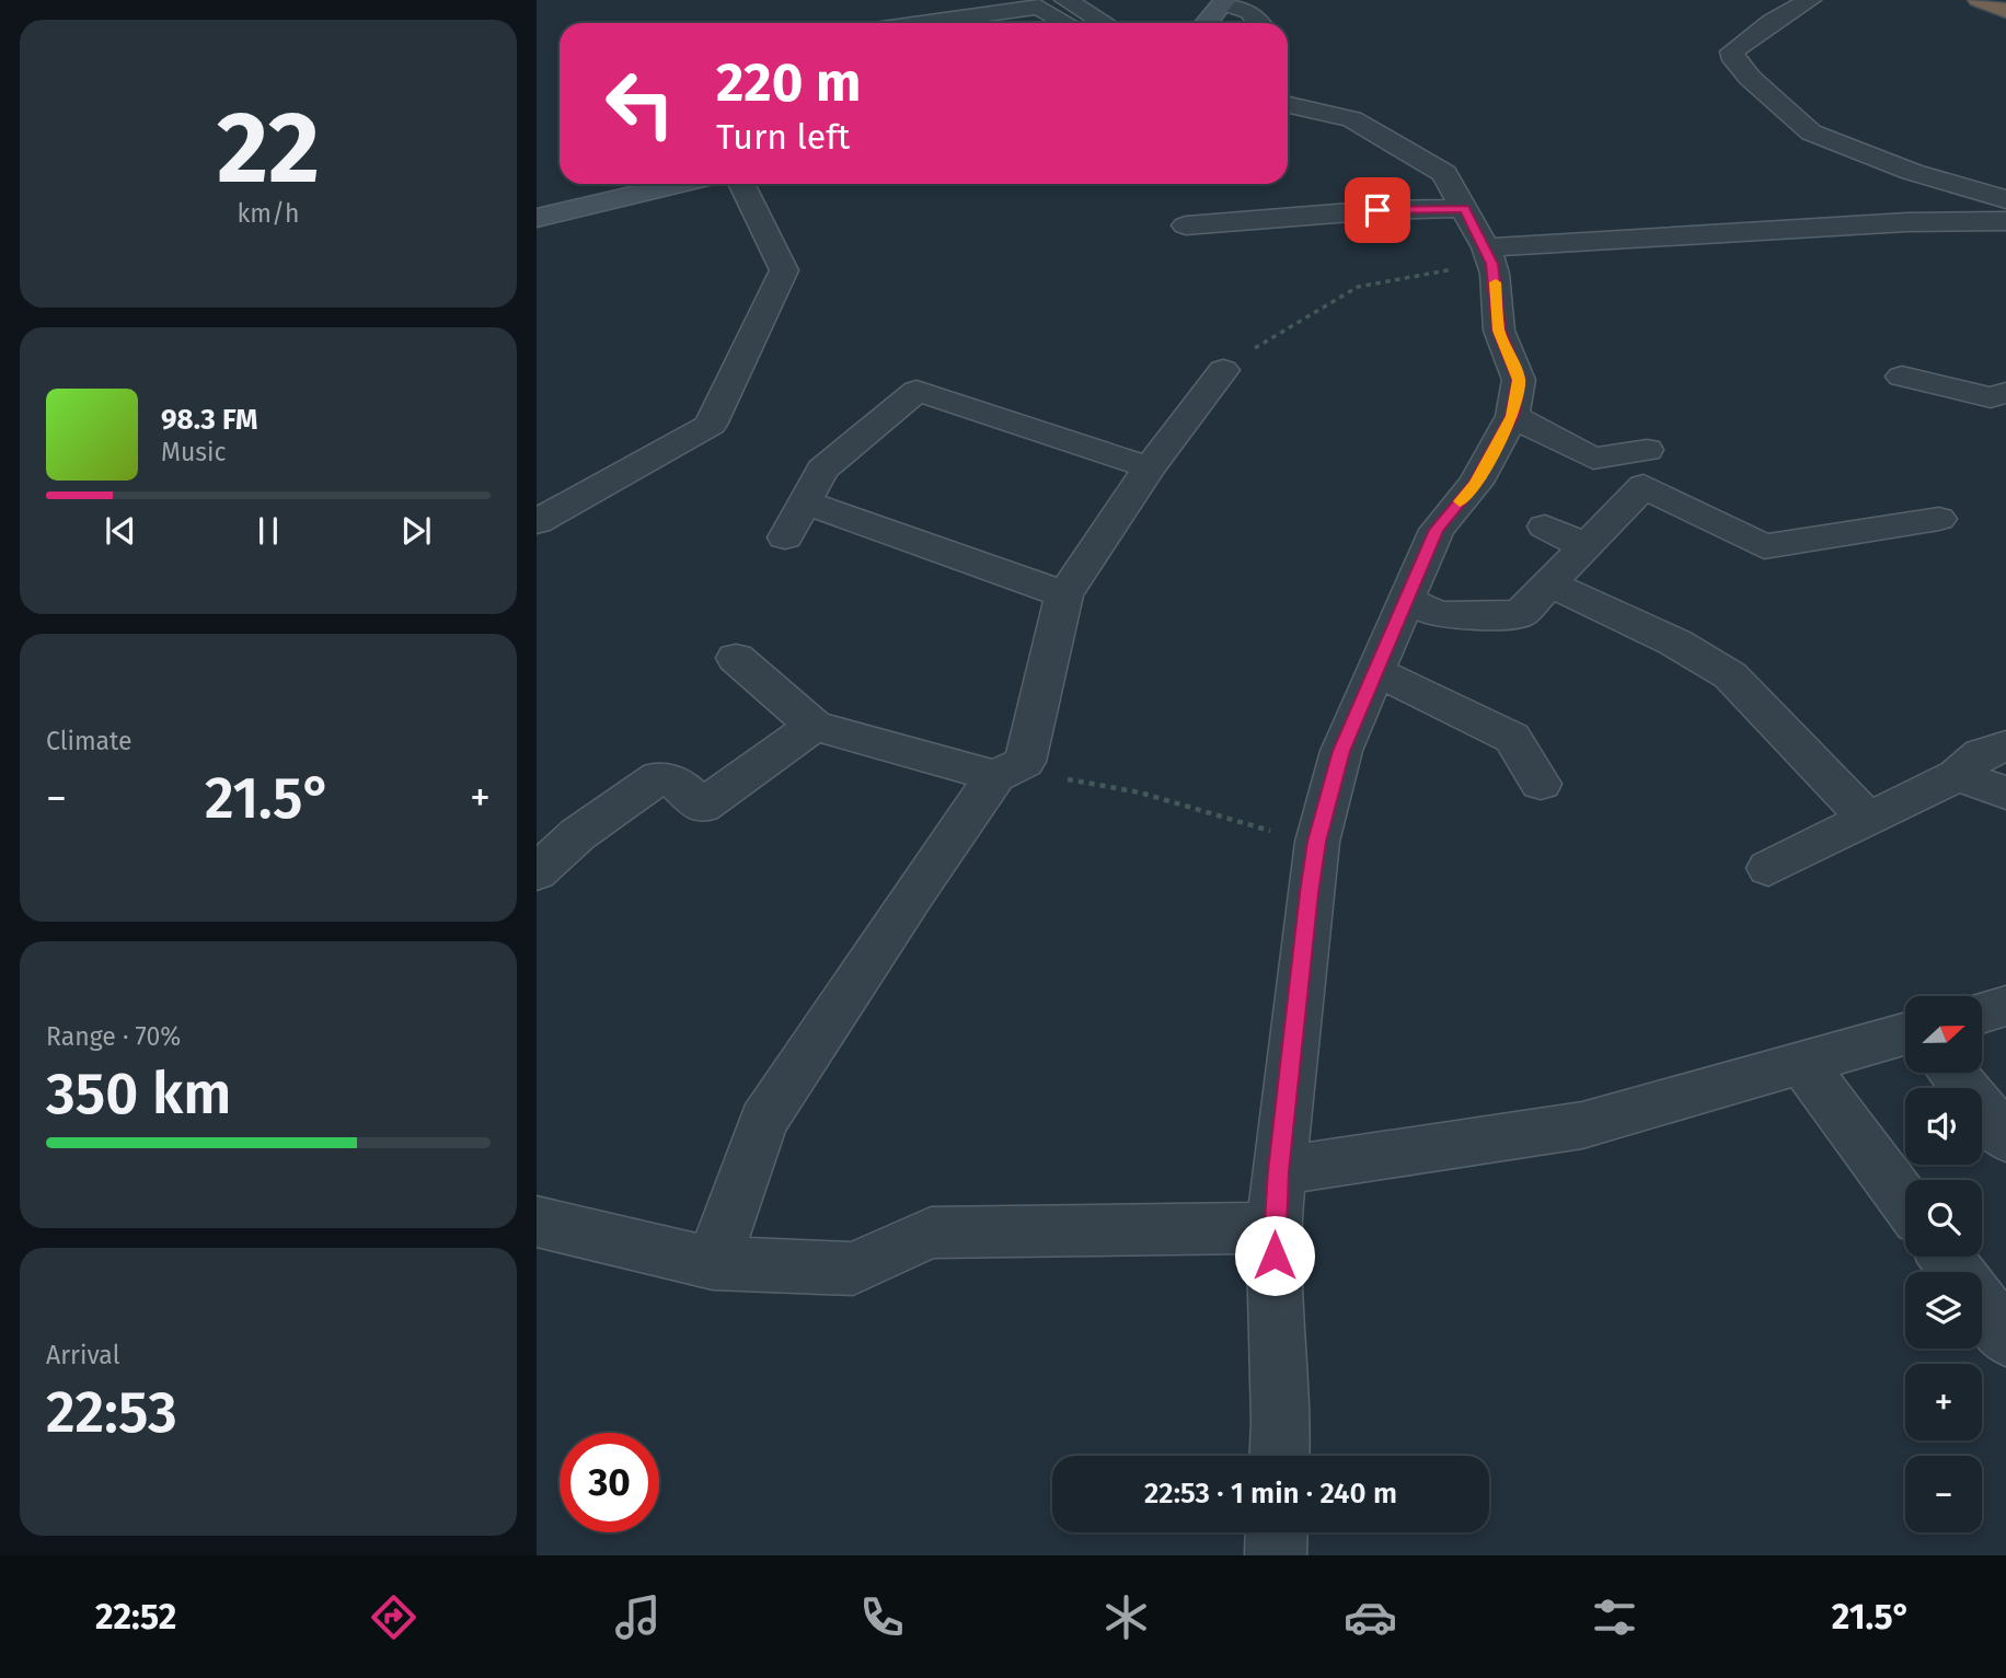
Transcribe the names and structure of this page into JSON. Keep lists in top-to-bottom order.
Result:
{
  "north": "right",
  "page": {
    "tile": [
      ["22", "km/h"],
      "Climate",
      ["Range · 70%", "350 km"],
      ["Arrival", "22:53"]
    ],
    "turn": ["220 m", "Turn left"],
    "song": ["98.3 FM", "Music"],
    "heat": ["−", "21.5°", "+"],
    "map_buttons": ["+", "−"],
    "limit": "30",
    "trip": "22:53 · 1 min · 240 m",
    "tabs": ["22:52", "21.5°"]
  }
}
